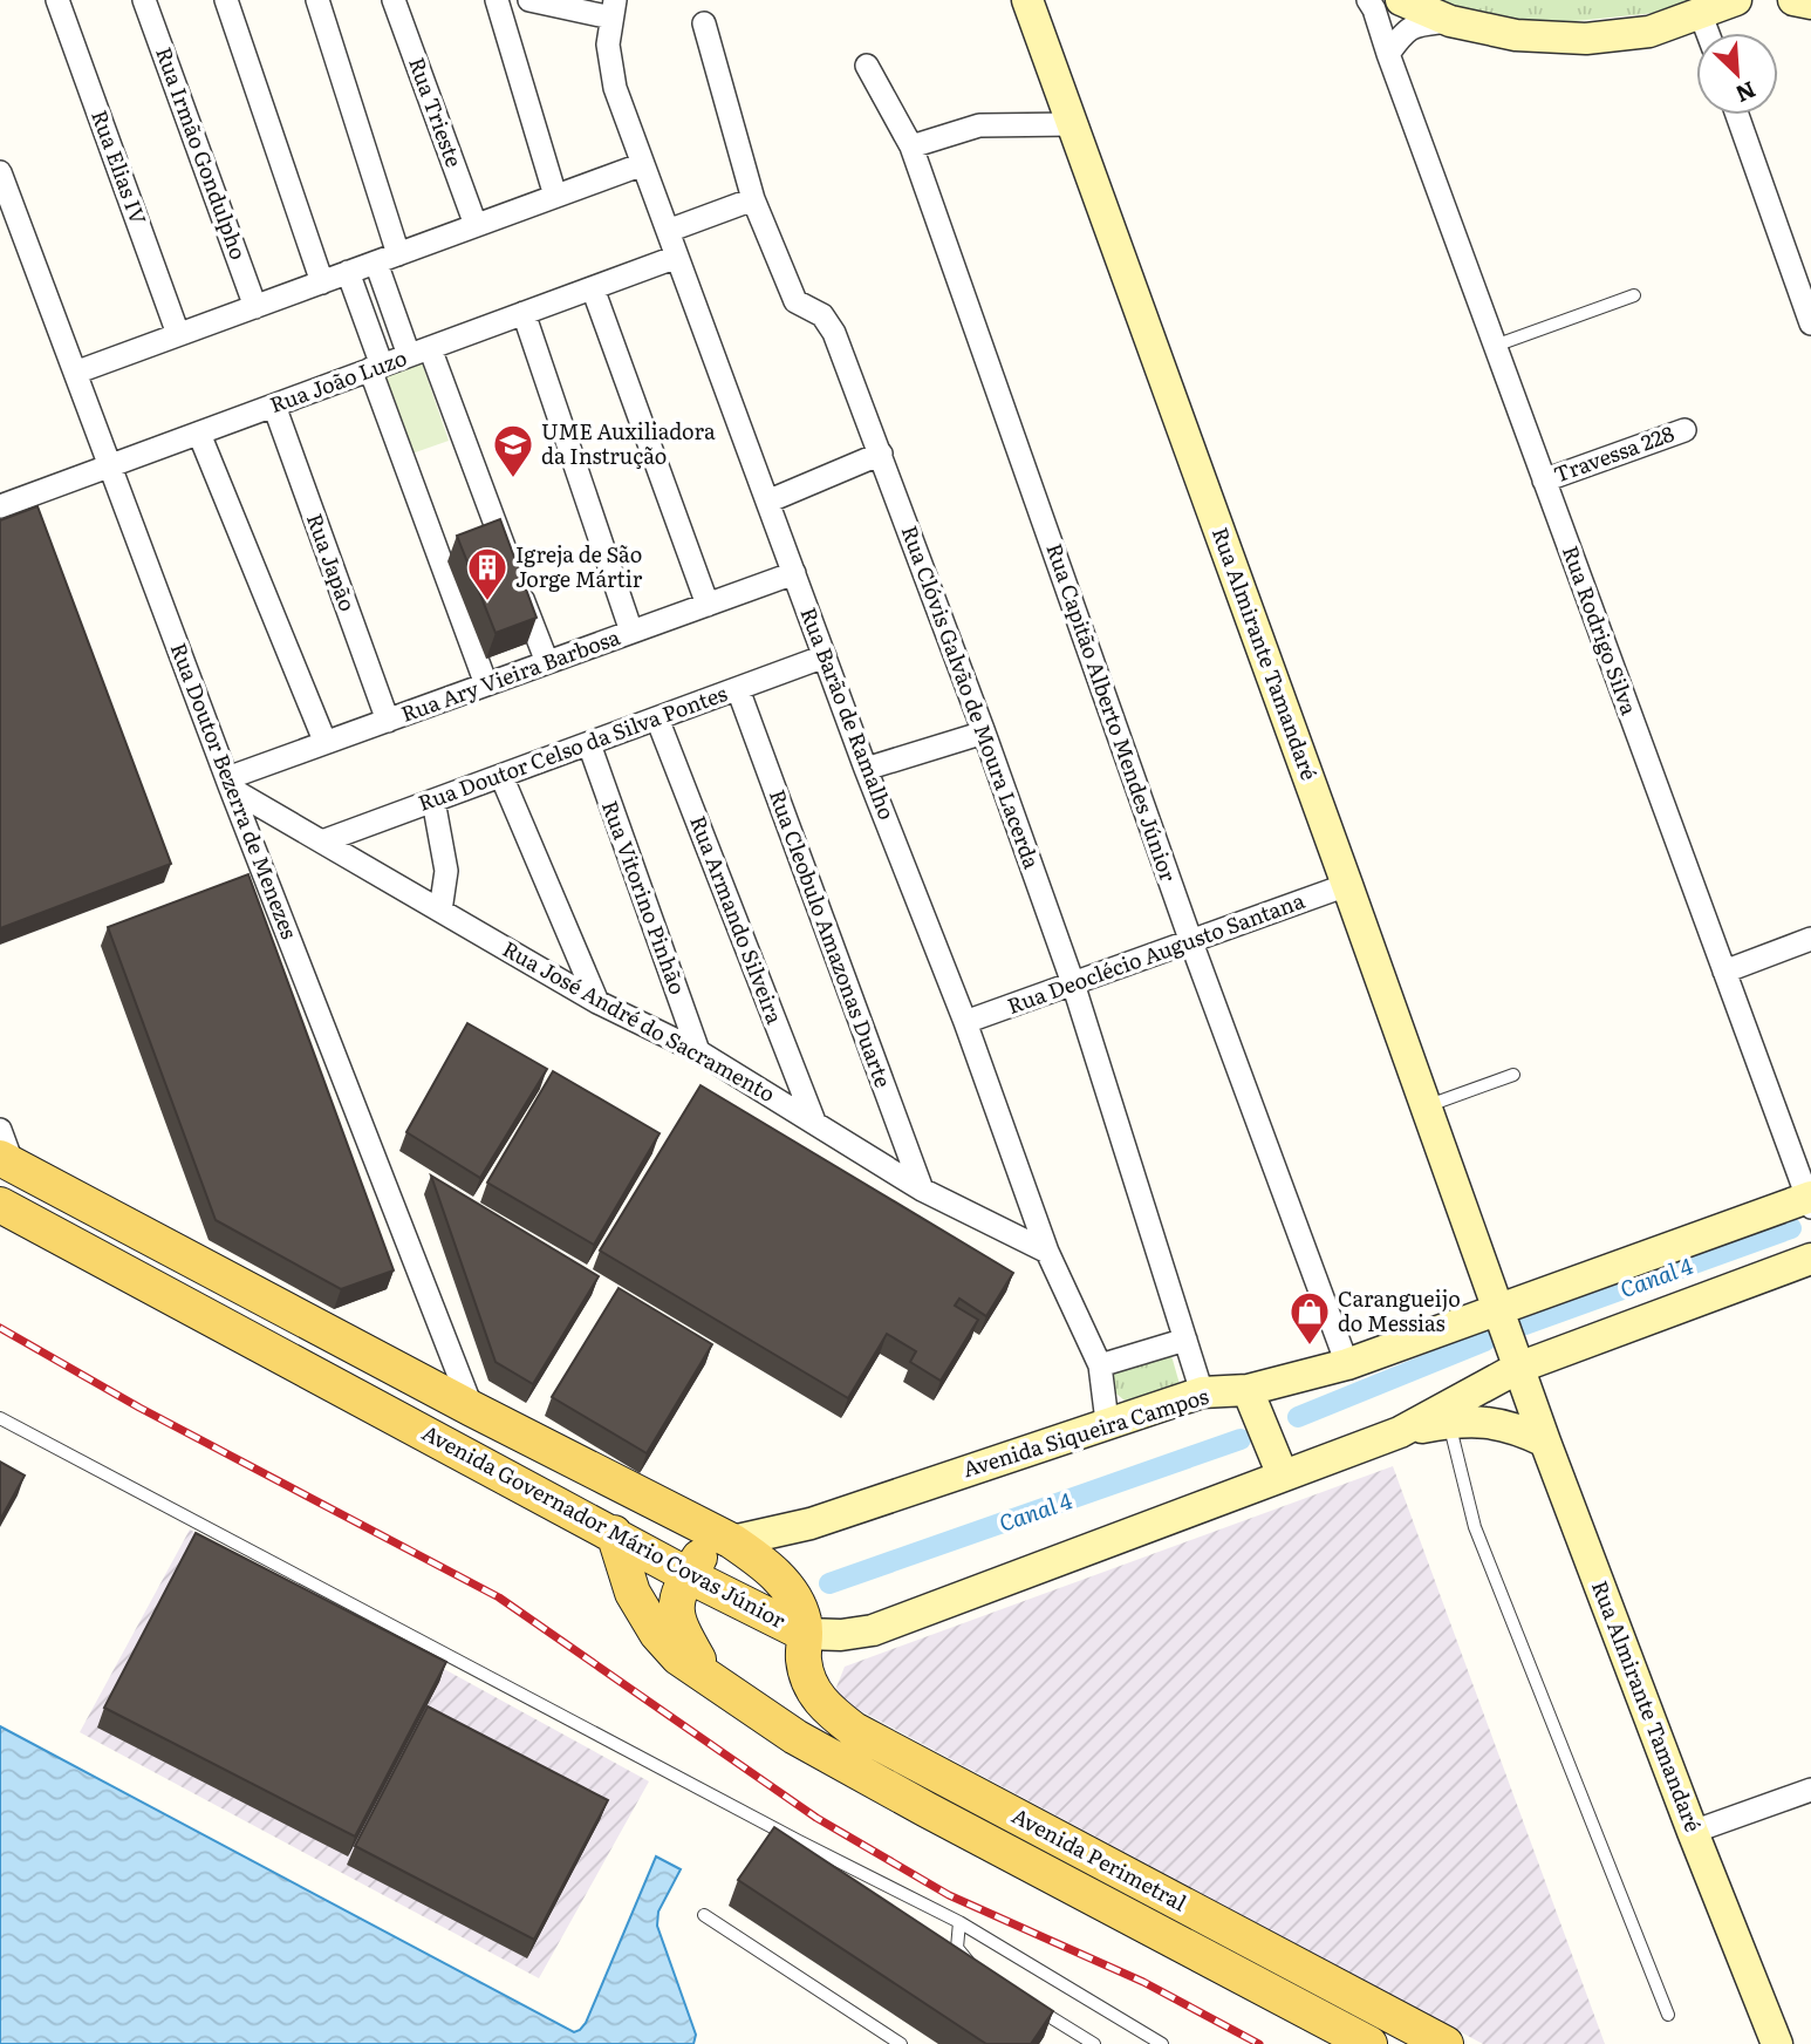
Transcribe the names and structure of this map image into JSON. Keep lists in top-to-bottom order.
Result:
{
  "streets": {
    "main road": [
      "Rua Almirante Tamandaré",
      "Avenida Siqueira Campos",
      "Avenida Governador Mário Covas Júnior",
      "Avenida Perimetral"
    ],
    "street": [
      "Rua Trieste",
      "Rua Irmão Gondulpho",
      "Rua Elias IV",
      "Rua João Luzo",
      "Travessa 228",
      "Rua Japão",
      "Rua Rodrigo Silva",
      "Rua Ary Vieira Barbosa",
      "Rua Clóvis Galvão de Moura Lacerda",
      "Rua Capitão Alberto Mendes Júnior",
      "Rua Barão de Ramalho",
      "Rua Doutor Celso da Silva Pontes",
      "Rua Doutor Bezerra de Menezes",
      "Rua Vitorino Pinhão",
      "Rua Armando Silveira",
      "Rua Cleobulo Amazonas Duarte",
      "Rua Deoclécio Augusto Santana",
      "Rua José André do Sacramento"
    ]
  },
  "crossings": [
    ["Rua João Luzo", "Rua Japão"],
    ["Rua João Luzo", "Rua Barão de Ramalho"],
    ["Rua João Luzo", "Rua Doutor Bezerra de Menezes"],
    ["Travessa 228", "Rua Rodrigo Silva"],
    ["Rua Japão", "Rua Ary Vieira Barbosa"],
    ["Rua Rodrigo Silva", "Avenida Siqueira Campos"],
    ["Rua Almirante Tamandaré", "Rua Deoclécio Augusto Santana"],
    ["Rua Almirante Tamandaré", "Avenida Siqueira Campos"],
    ["Rua Ary Vieira Barbosa", "Rua Barão de Ramalho"],
    ["Rua Ary Vieira Barbosa", "Rua Doutor Bezerra de Menezes"],
    ["Rua Ary Vieira Barbosa", "Rua José André do Sacramento"],
    ["Rua Clóvis Galvão de Moura Lacerda", "Rua Deoclécio Augusto Santana"],
    ["Rua Clóvis Galvão de Moura Lacerda", "Avenida Siqueira Campos"],
    ["Rua Capitão Alberto Mendes Júnior", "Rua Deoclécio Augusto Santana"],
    ["Rua Capitão Alberto Mendes Júnior", "Avenida Siqueira Campos"],
    ["Rua Barão de Ramalho", "Rua Doutor Celso da Silva Pontes"],
    ["Rua Barão de Ramalho", "Rua Deoclécio Augusto Santana"],
    ["Rua Barão de Ramalho", "Rua José André do Sacramento"],
    ["Rua Barão de Ramalho", "Avenida Siqueira Campos"],
    ["Rua Doutor Celso da Silva Pontes", "Rua Vitorino Pinhão"],
    ["Rua Doutor Celso da Silva Pontes", "Rua Armando Silveira"],
    ["Rua Doutor Celso da Silva Pontes", "Rua Cleobulo Amazonas Duarte"],
    ["Rua Doutor Celso da Silva Pontes", "Rua José André do Sacramento"],
    ["Rua Doutor Bezerra de Menezes", "Rua José André do Sacramento"],
    ["Rua Doutor Bezerra de Menezes", "Avenida Governador Mário Covas Júnior"],
    ["Rua Vitorino Pinhão", "Rua José André do Sacramento"],
    ["Rua Armando Silveira", "Rua José André do Sacramento"],
    ["Rua Cleobulo Amazonas Duarte", "Rua José André do Sacramento"],
    ["Avenida Siqueira Campos", "Avenida Governador Mário Covas Júnior"],
    ["Avenida Governador Mário Covas Júnior", "Avenida Perimetral"]
  ],
  "water": ["Canal 4"],
  "places": {
    "school or university": ["UME Auxiliadora da Instrução"],
    "building": ["Igreja de São Jorge Mártir"],
    "shop": ["Carangueijo do Messias"]
  },
  "north": "bottom right"
}
